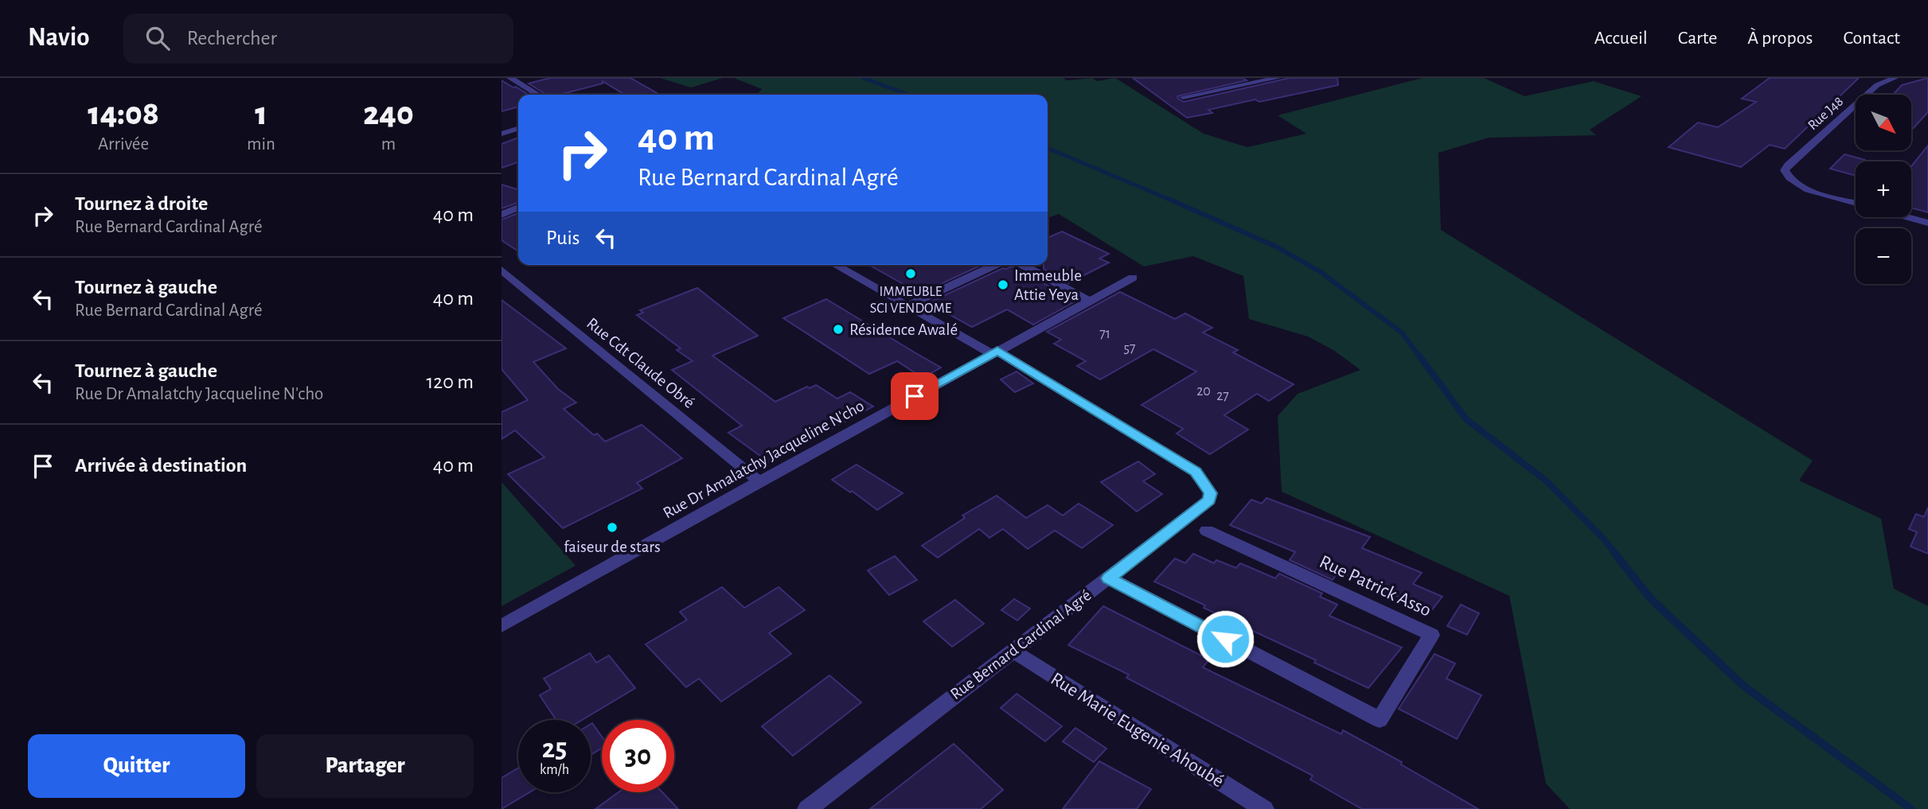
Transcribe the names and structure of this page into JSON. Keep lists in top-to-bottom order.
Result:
{
  "streets": {
    "street": [
      "Rue J48",
      "Rue Cdt Claude Obré",
      "Rue Dr Amalatchy Jacqueline N'cho",
      "Rue Patrick Asso",
      "Rue Bernard Cardinal Agré",
      "Rue Marie Eugenie Ahoubé"
    ]
  },
  "crossings": [
    ["Rue Cdt Claude Obré", "Rue Dr Amalatchy Jacqueline N'cho"],
    ["Rue Dr Amalatchy Jacqueline N'cho", "Rue Bernard Cardinal Agré"],
    ["Rue Patrick Asso", "Rue Bernard Cardinal Agré"],
    ["Rue Bernard Cardinal Agré", "Rue Marie Eugenie Ahoubé"]
  ],
  "places": [
    "IMMEUBLE SCI VENDOME",
    "Immeuble Attie Yeya",
    "Résidence Awalé",
    "faiseur de stars"
  ],
  "house_numbers": [
    "71",
    "57",
    "20",
    "27"
  ],
  "north": "bottom right",
  "page": {
    "header": "Navio",
    "search": "Rechercher",
    "nav": [
      "Accueil",
      "Carte",
      "À propos",
      "Contact"
    ],
    "eta": [
      "14:08",
      "Arrivée",
      "1",
      "min",
      "240",
      "m"
    ],
    "map_buttons": ["+", "−"],
    "turn": ["40 m", "Rue Bernard Cardinal Agré"],
    "list": [
      {
        "name": "Tournez à droite",
        "note": "Rue Bernard Cardinal Agré",
        "value": "40 m"
      },
      {
        "name": "Tournez à gauche",
        "note": "Rue Bernard Cardinal Agré",
        "value": "40 m"
      },
      {
        "name": "Tournez à gauche",
        "note": "Rue Dr Amalatchy Jacqueline N'cho",
        "value": "120 m"
      },
      {
        "name": "Arrivée à destination",
        "value": "40 m"
      }
    ],
    "then": "Puis",
    "speed": "25 km/h",
    "limit": "30",
    "buttons": ["Quitter", "Partager"]
  }
}
